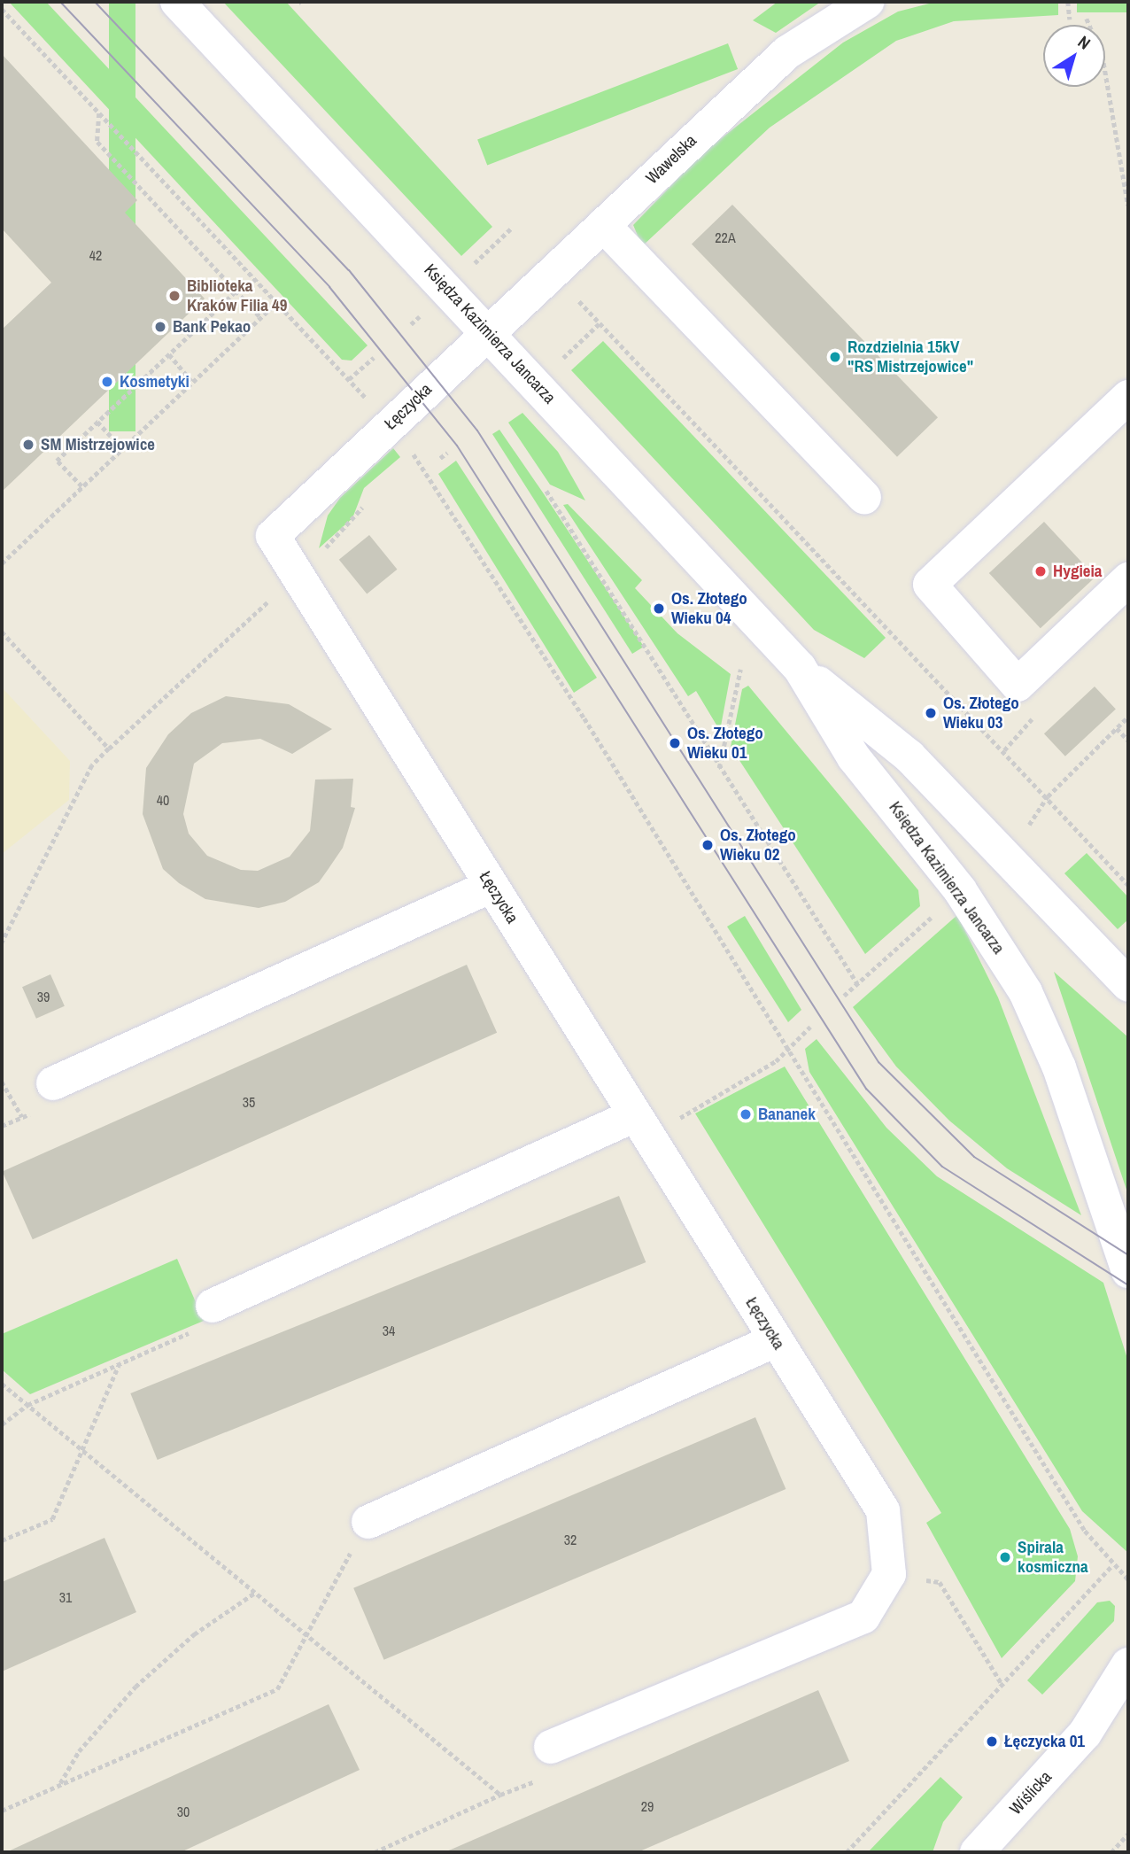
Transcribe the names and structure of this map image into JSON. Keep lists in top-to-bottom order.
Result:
{
  "streets": {
    "street": [
      "Wawelska",
      "Księdza Kazimierza Jancarza",
      "Łęczycka",
      "Wiślicka"
    ]
  },
  "crossings": [
    ["Wawelska", "Księdza Kazimierza Jancarza"],
    ["Wawelska", "Łęczycka"],
    ["Księdza Kazimierza Jancarza", "Łęczycka"]
  ],
  "places": [
    "Biblioteka Kraków Filia 49",
    "Bank Pekao",
    "Rozdzielnia 15kV \"RS Mistrzejowice\"",
    "Kosmetyki",
    "SM Mistrzejowice",
    "Hygieia",
    "Os. Złotego Wieku 04",
    "Os. Złotego Wieku 03",
    "Os. Złotego Wieku 01",
    "Os. Złotego Wieku 02",
    "Bananek",
    "Spirala kosmiczna",
    "Łęczycka 01"
  ],
  "house_numbers": [
    "22A",
    "42",
    "40",
    "39",
    "35",
    "34",
    "32",
    "31",
    "29",
    "30"
  ],
  "north": "top right"
}
